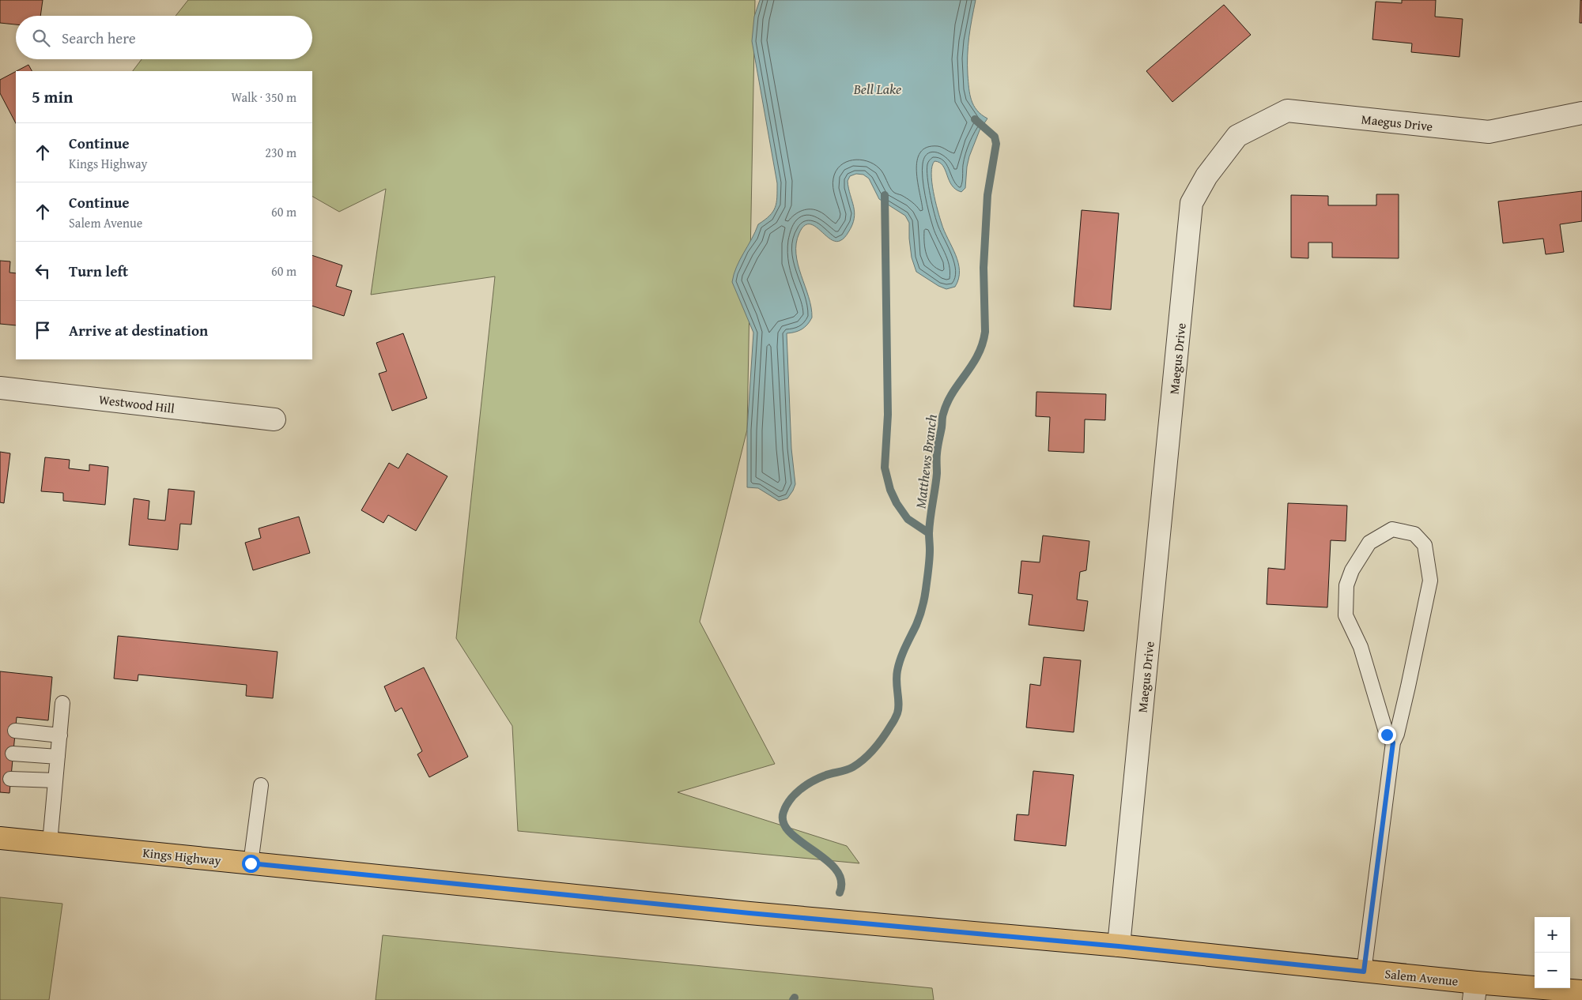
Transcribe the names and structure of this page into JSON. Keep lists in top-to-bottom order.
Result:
{
  "streets": {
    "main road": ["Kings Highway", "Salem Avenue"],
    "street": ["Maegus Drive", "Westwood Hill"]
  },
  "crossings": [
    ["Maegus Drive", "Kings Highway"],
    ["Maegus Drive", "Salem Avenue"],
    ["Kings Highway", "Salem Avenue"]
  ],
  "water": ["Bell Lake", "Matthews Branch"],
  "page": {
    "search": "Search here",
    "heading": ["5 min", "Walk · 350 m"],
    "list": [
      ["Continue", "Kings Highway", "230 m"],
      ["Continue", "Salem Avenue", "60 m"],
      ["Turn left", "60 m"],
      "Arrive at destination"
    ],
    "map_buttons": ["+", "−"]
  }
}
